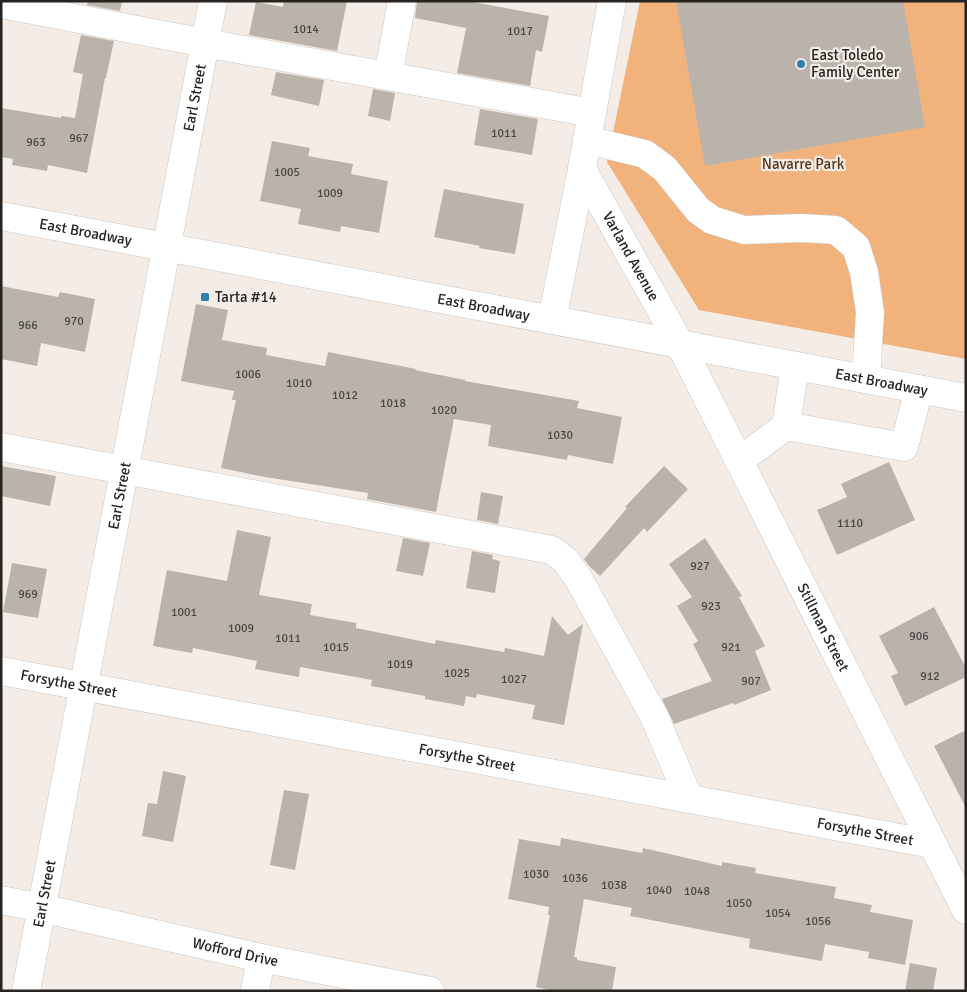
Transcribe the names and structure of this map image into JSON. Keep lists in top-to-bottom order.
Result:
{
  "streets": {
    "street": [
      "Earl Street",
      "East Broadway",
      "Varland Avenue",
      "Stillman Street",
      "Forsythe Street",
      "Wofford Drive"
    ]
  },
  "crossings": [
    ["Earl Street", "East Broadway"],
    ["Earl Street", "Forsythe Street"],
    ["Earl Street", "Wofford Drive"],
    ["East Broadway", "Varland Avenue"],
    ["East Broadway", "Stillman Street"],
    ["Varland Avenue", "Stillman Street"],
    ["Stillman Street", "Forsythe Street"]
  ],
  "parks": ["Navarre Park"],
  "places": {
    "other": ["East Toledo Family Center"],
    "transit": ["Tarta #14"]
  },
  "house_numbers": [
    "1014",
    "1017",
    "1011",
    "967",
    "963",
    "1005",
    "1009",
    "970",
    "966",
    "1006",
    "1010",
    "1012",
    "1018",
    "1020",
    "1030",
    "1110",
    "927",
    "969",
    "923",
    "1001",
    "1009",
    "906",
    "1011",
    "1015",
    "921",
    "1019",
    "1025",
    "912",
    "1027",
    "907",
    "1030",
    "1036",
    "1038",
    "1040",
    "1048",
    "1050",
    "1054",
    "1056"
  ]
}
